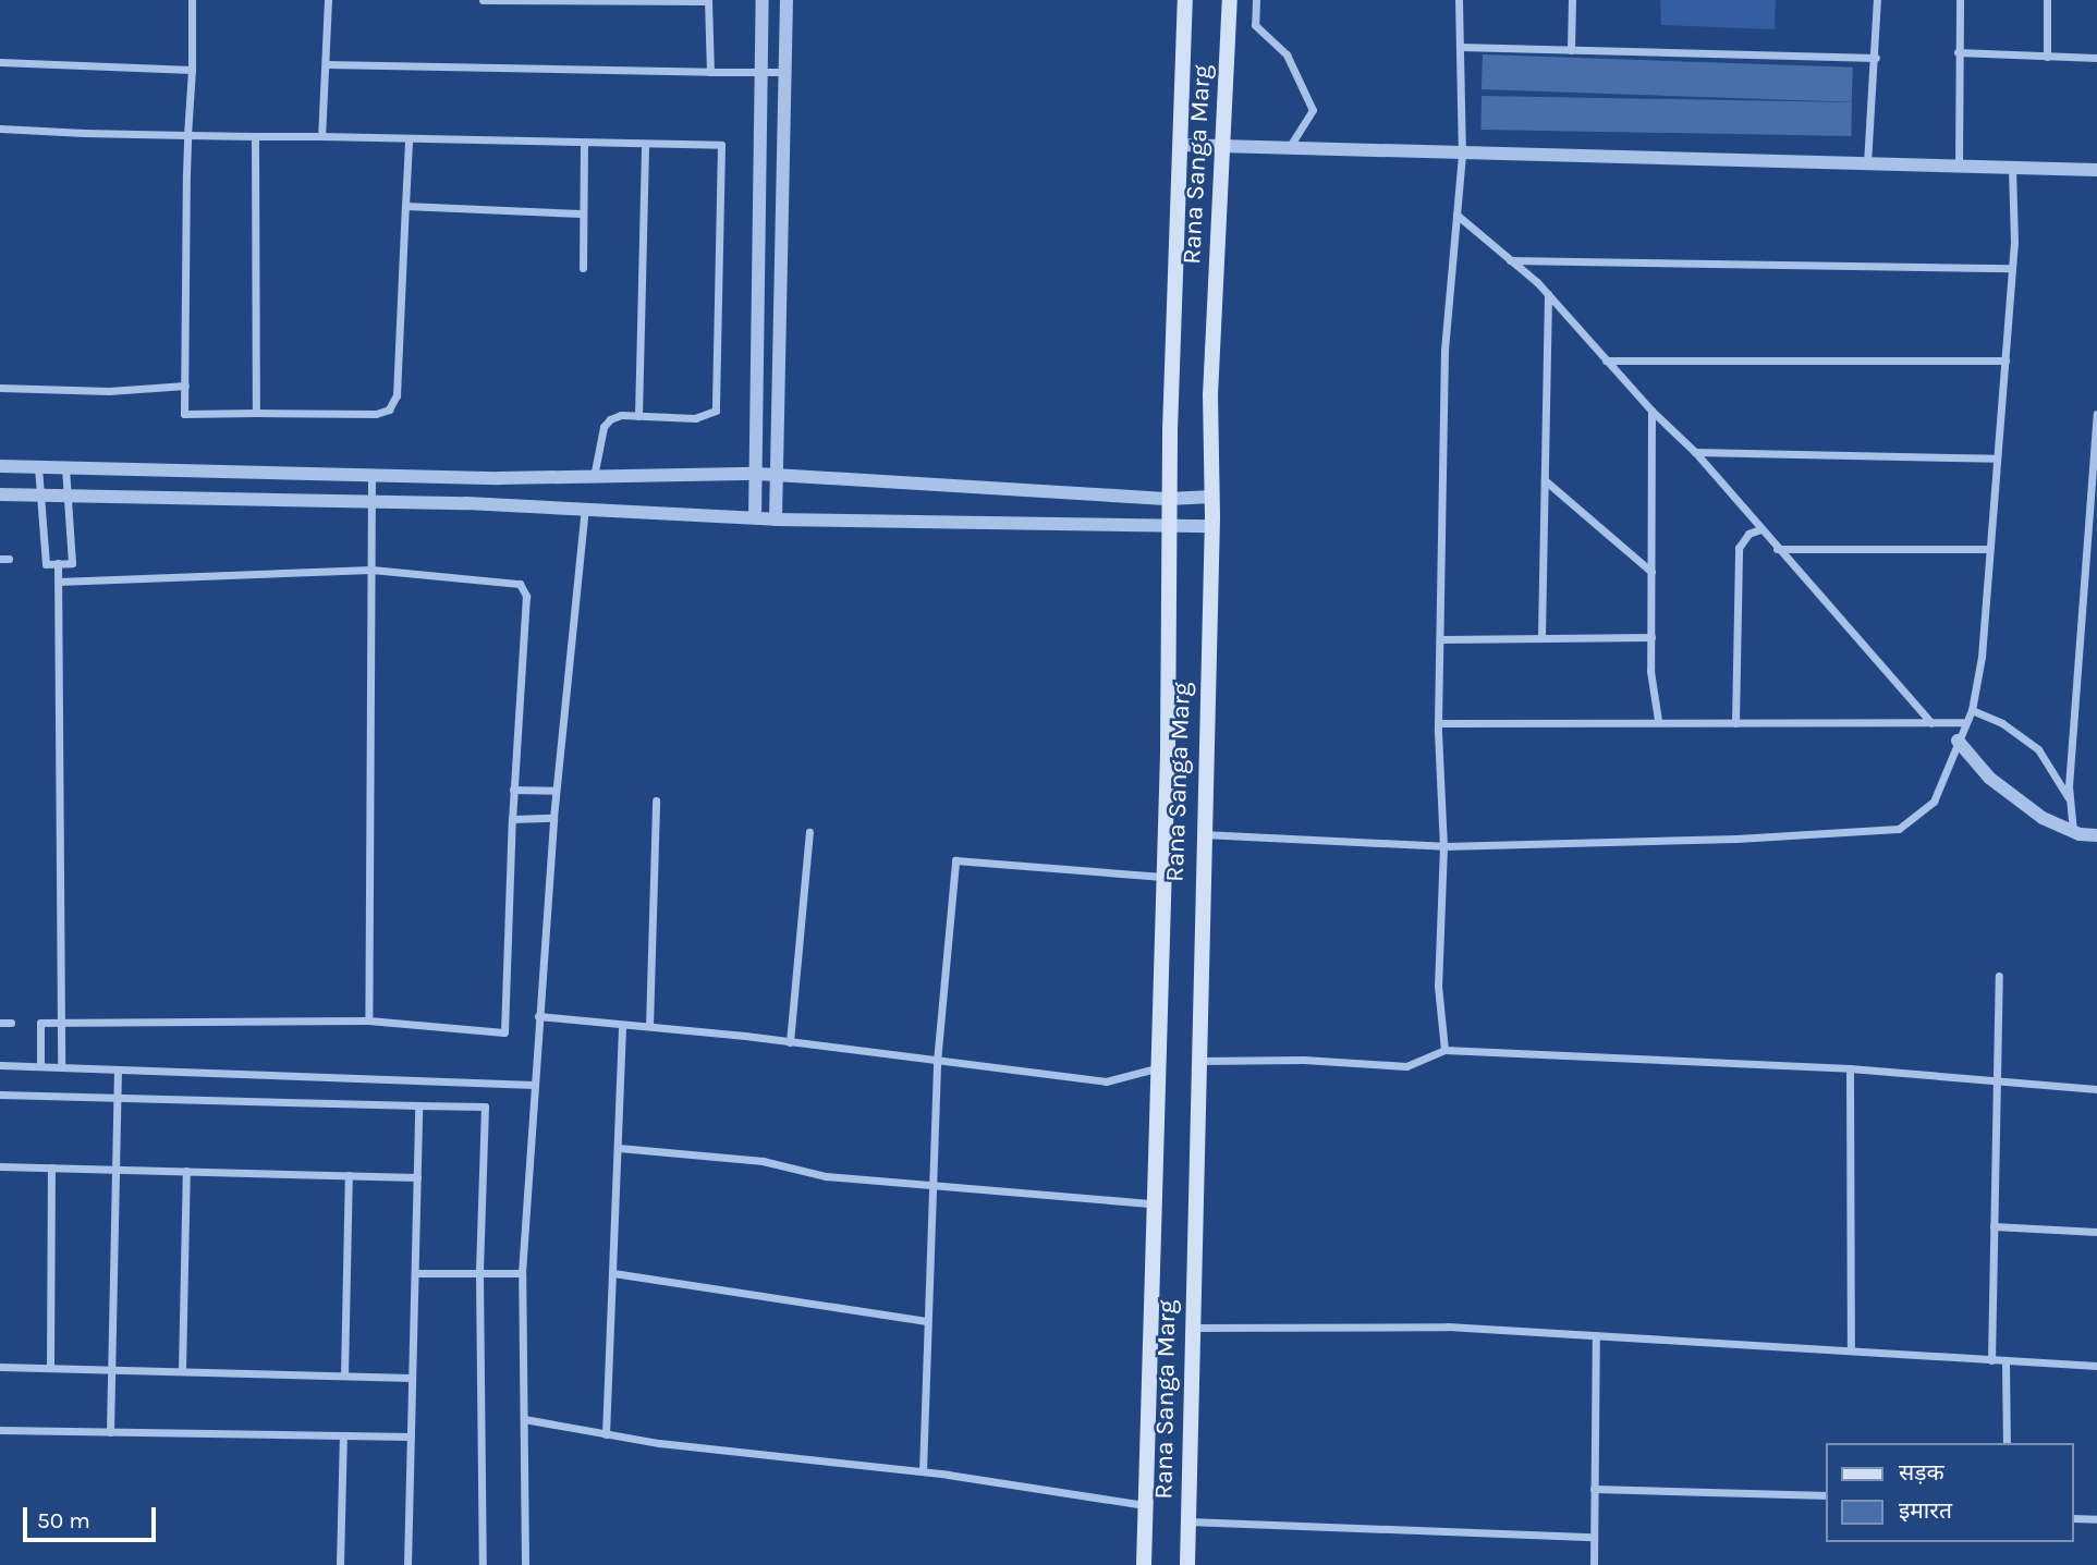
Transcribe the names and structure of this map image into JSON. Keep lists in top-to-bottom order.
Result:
{
  "streets": {
    "main road": ["Rana Sanga Marg"]
  },
  "legend": ["सड़क", "इमारत"],
  "scale_bar": "50 m"
}
